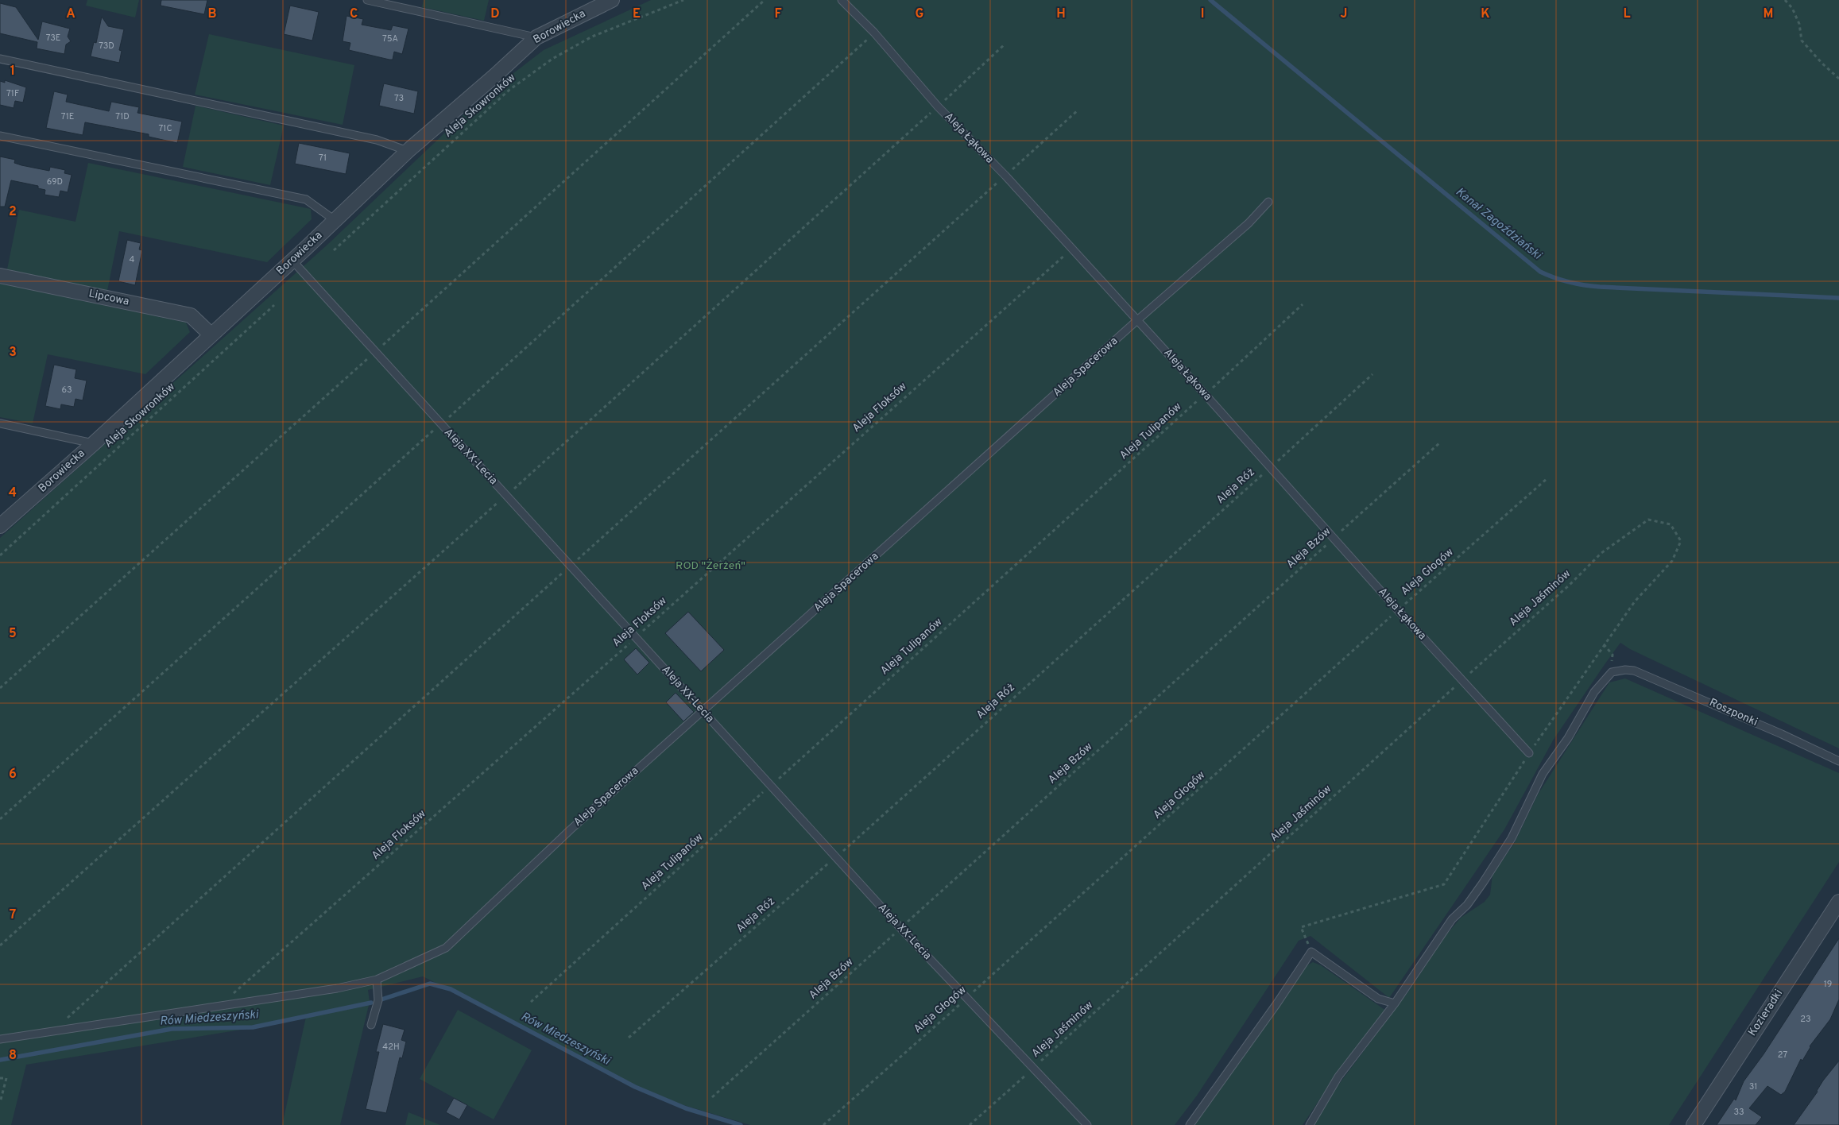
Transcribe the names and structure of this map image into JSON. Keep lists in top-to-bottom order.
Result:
{
  "streets": {
    "street": ["Borowiecka", "Lipcowa", "Kozieradki"],
    "lane": [
      "Aleja Łąkowa",
      "Aleja Spacerowa",
      "Aleja XX-Lecia",
      "Roszponki"
    ],
    "path": [
      "Aleja Skowronków",
      "Aleja Floksów",
      "Aleja Tulipanów",
      "Aleja Róż",
      "Aleja Bzów",
      "Aleja Głogów",
      "Aleja Jaśminów"
    ]
  },
  "crossings": [
    ["Borowiecka", "Lipcowa"],
    ["Borowiecka", "Aleja XX-Lecia"],
    ["Aleja Łąkowa", "Aleja Spacerowa"],
    ["Aleja Łąkowa", "Aleja Floksów"],
    ["Aleja Łąkowa", "Aleja Tulipanów"],
    ["Aleja Łąkowa", "Aleja Róż"],
    ["Aleja Łąkowa", "Aleja Bzów"],
    ["Aleja Łąkowa", "Aleja Głogów"],
    ["Aleja Łąkowa", "Aleja Jaśminów"],
    ["Aleja Spacerowa", "Aleja Floksów"],
    ["Aleja Spacerowa", "Aleja XX-Lecia"],
    ["Aleja Floksów", "Aleja XX-Lecia"],
    ["Aleja Tulipanów", "Aleja XX-Lecia"],
    ["Aleja XX-Lecia", "Aleja Róż"],
    ["Aleja XX-Lecia", "Aleja Bzów"],
    ["Aleja XX-Lecia", "Aleja Głogów"],
    ["Aleja XX-Lecia", "Aleja Jaśminów"]
  ],
  "water": ["Kanał Zagoździański", "Rów Miedzeszyński"],
  "parks": ["ROD \"Żerżeń\""],
  "house_numbers": [
    "73E",
    "75A",
    "73D",
    "71F",
    "73",
    "71E",
    "71D",
    "71C",
    "71",
    "69D",
    "4",
    "63",
    "19",
    "23",
    "42H",
    "27",
    "31",
    "33"
  ],
  "grid": {
    "columns": [
      "A",
      "B",
      "C",
      "D",
      "E",
      "F",
      "G",
      "H",
      "I",
      "J",
      "K",
      "L",
      "M"
    ],
    "rows": [
      "1",
      "2",
      "3",
      "4",
      "5",
      "6",
      "7",
      "8"
    ]
  }
}
